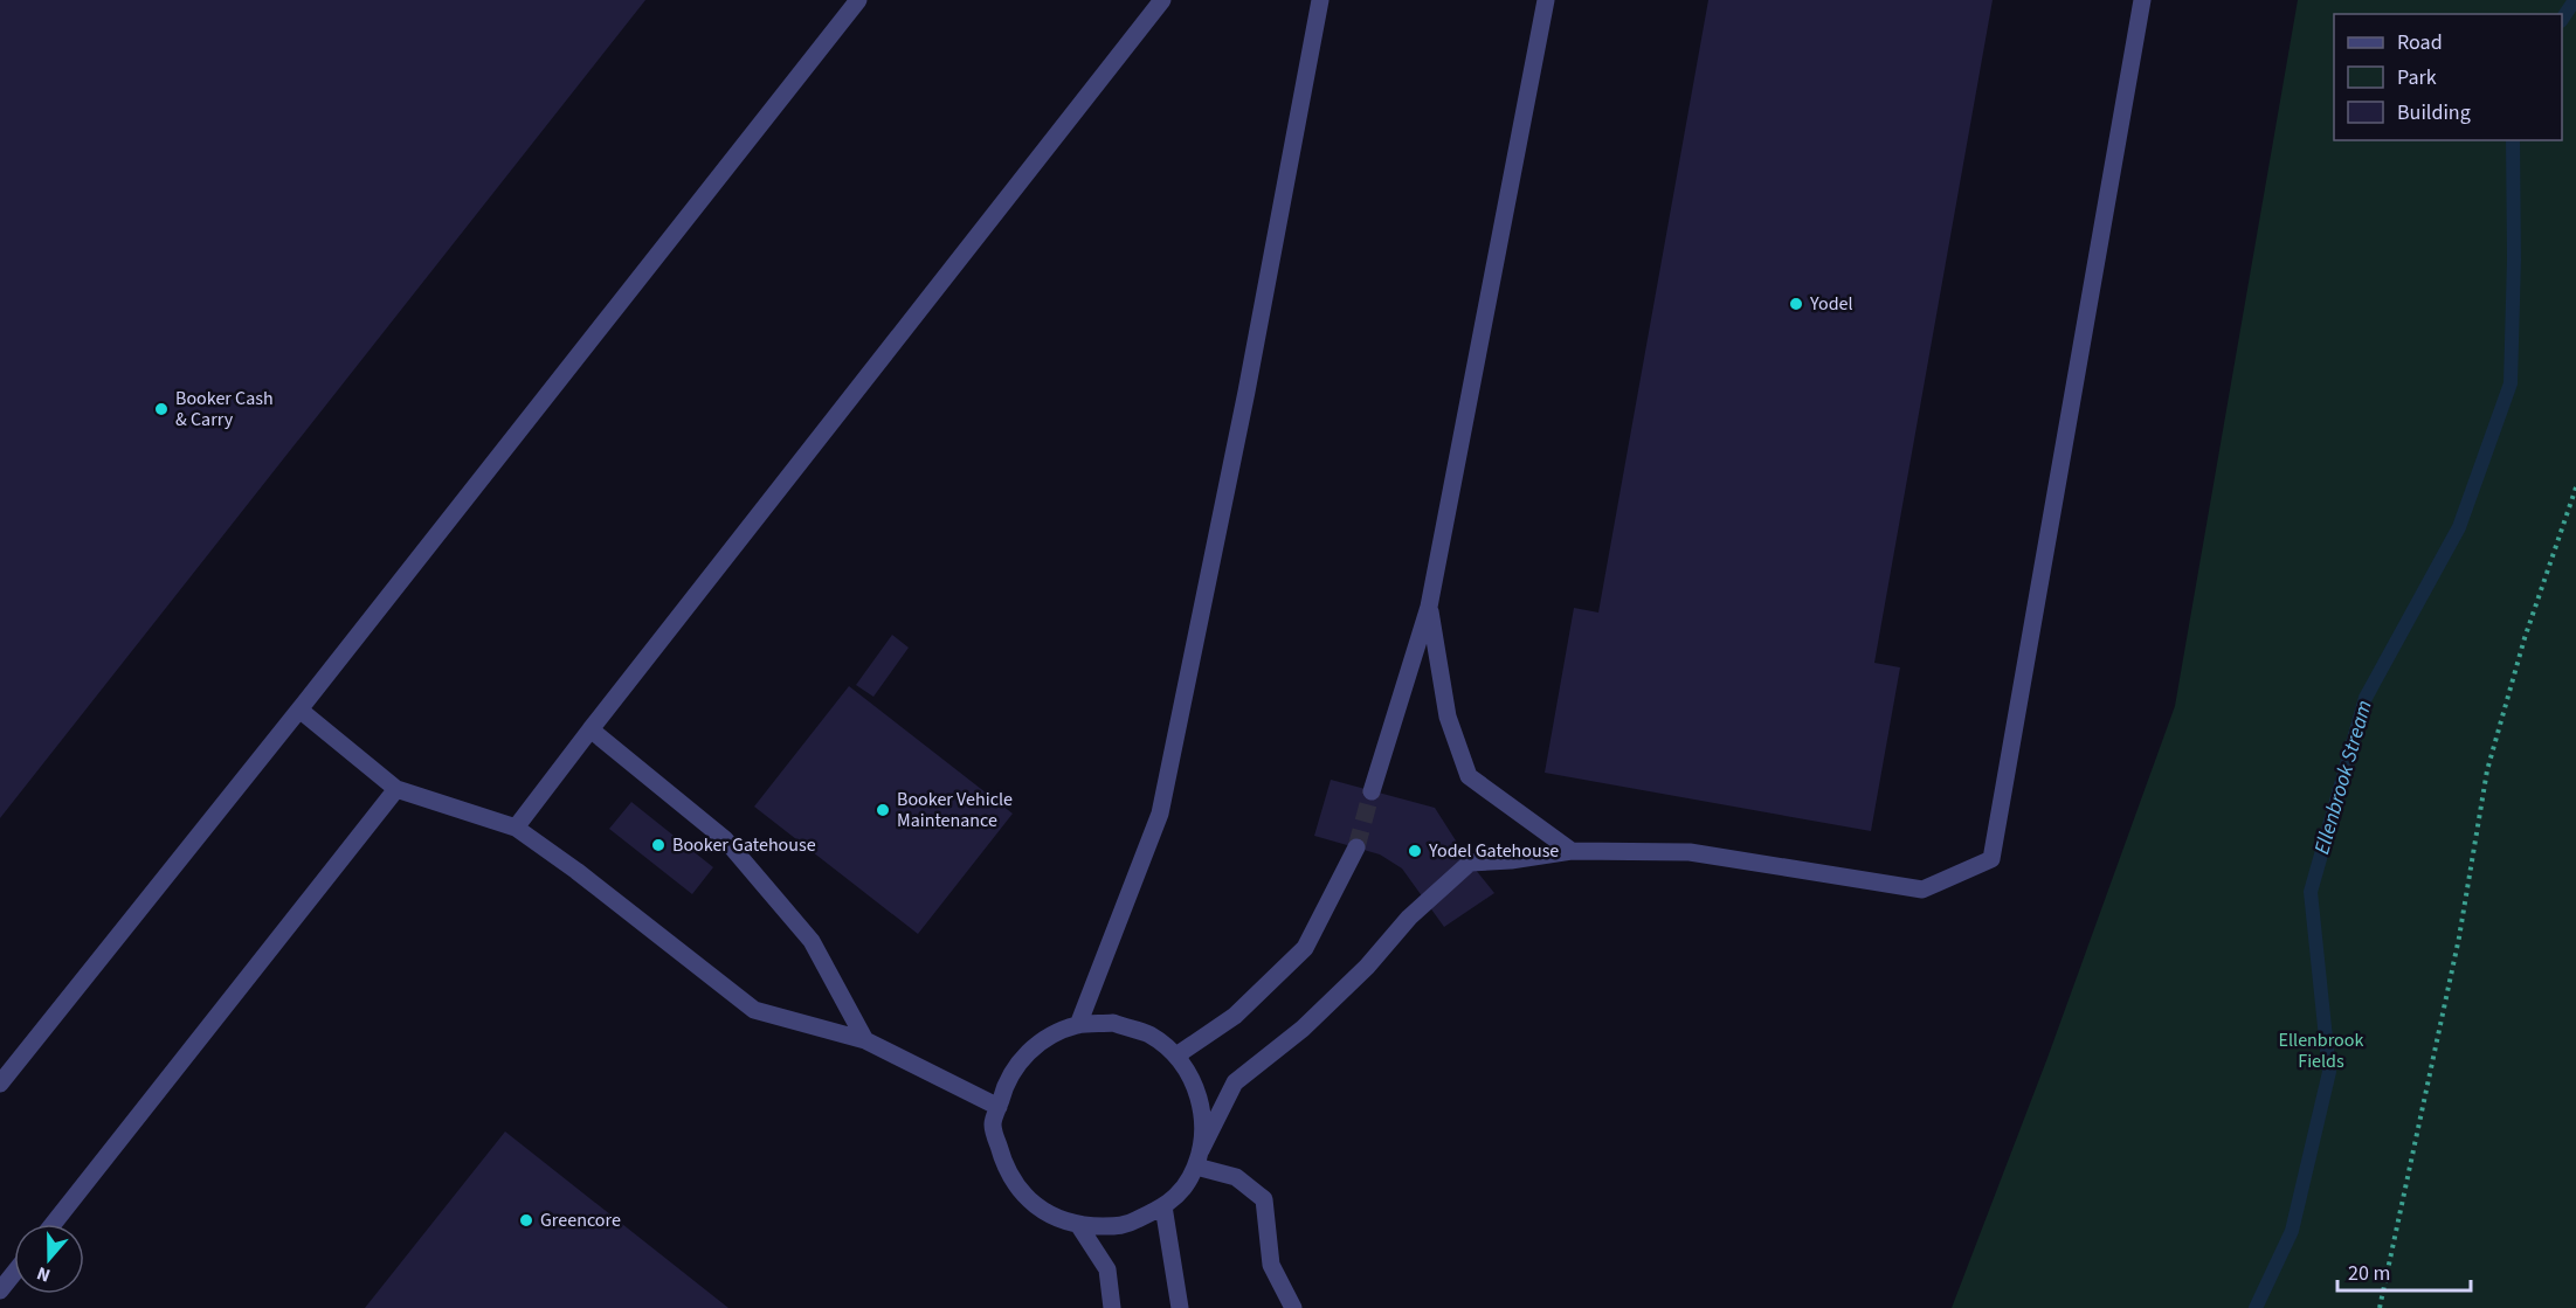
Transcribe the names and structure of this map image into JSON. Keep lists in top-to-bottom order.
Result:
{
  "water": ["Ellenbrook Stream"],
  "parks": ["Ellenbrook Fields"],
  "places": [
    "Yodel",
    "Booker Cash & Carry",
    "Booker Vehicle Maintenance",
    "Booker Gatehouse",
    "Yodel Gatehouse",
    "Greencore"
  ],
  "legend": ["Road", "Park", "Building"],
  "scale_bar": "20 m",
  "north": "bottom"
}
